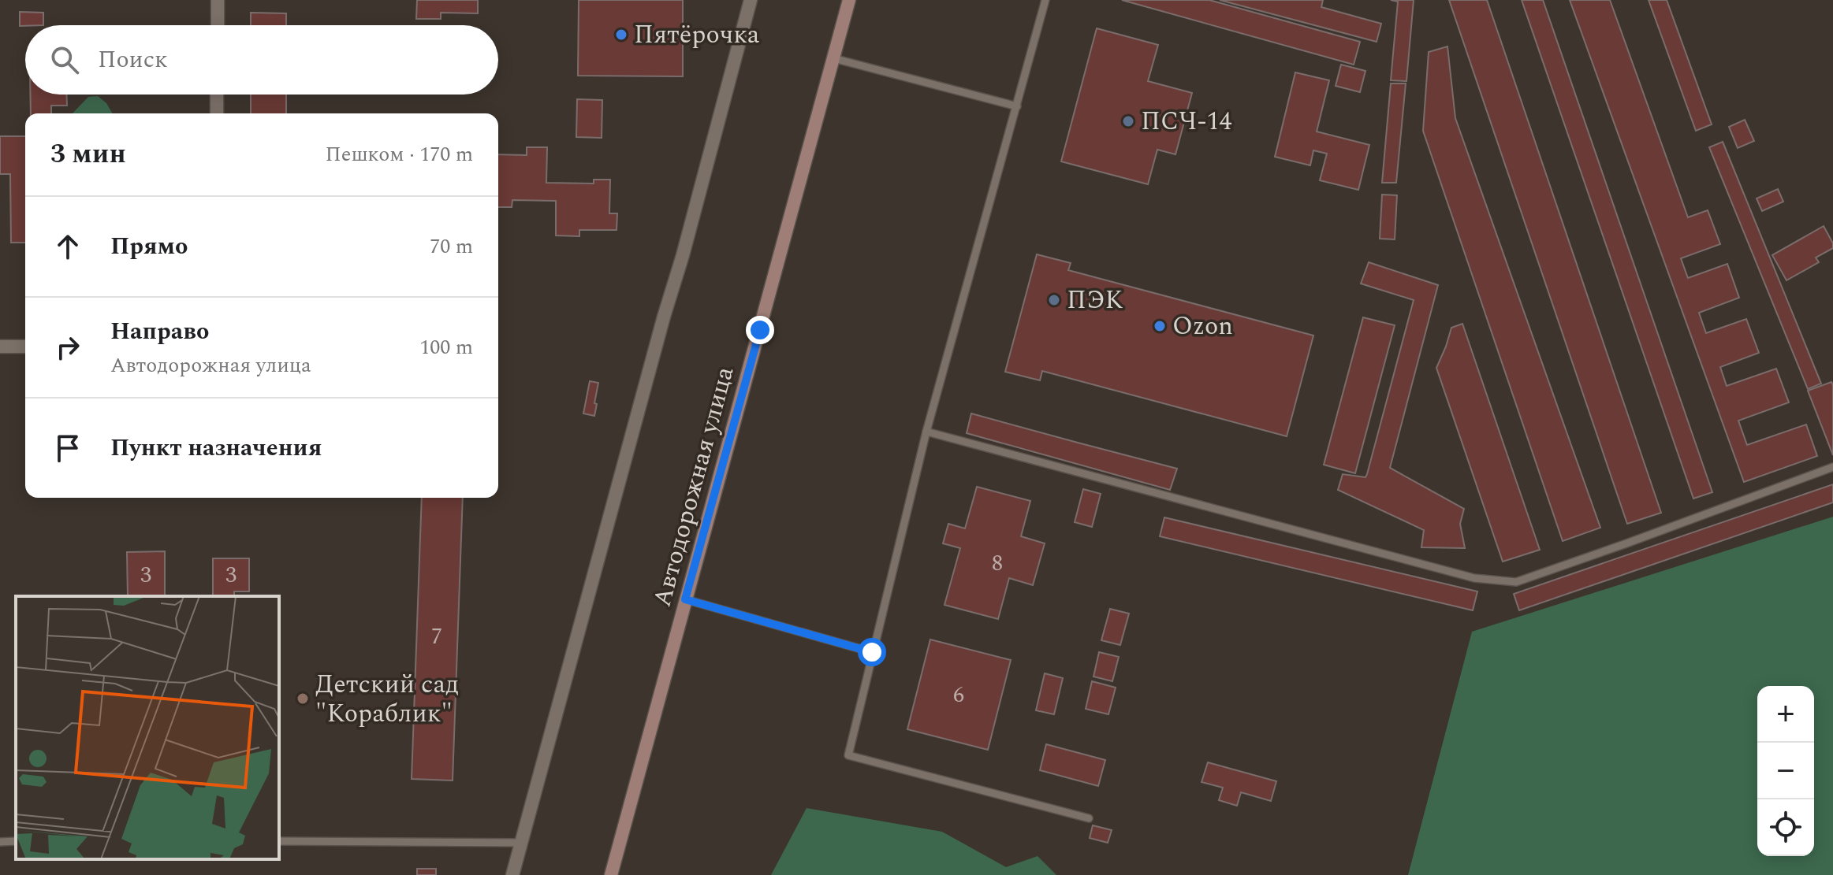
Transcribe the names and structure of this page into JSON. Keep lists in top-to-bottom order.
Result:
{
  "streets": {
    "main road": ["Автодорожная улица"]
  },
  "places": [
    "Пятёрочка",
    "ПСЧ-14",
    "ПЭК",
    "Ozon",
    "Детский сад \"Кораблик\""
  ],
  "house_numbers": [
    "8",
    "3",
    "3",
    "7",
    "6"
  ],
  "page": {
    "search": "Поиск",
    "heading": ["3 мин", "Пешком · 170 m"],
    "list": [
      ["Прямо", "70 m"],
      ["Направо", "Автодорожная улица", "100 m"],
      "Пункт назначения"
    ],
    "map_buttons": ["+", "−"]
  }
}
